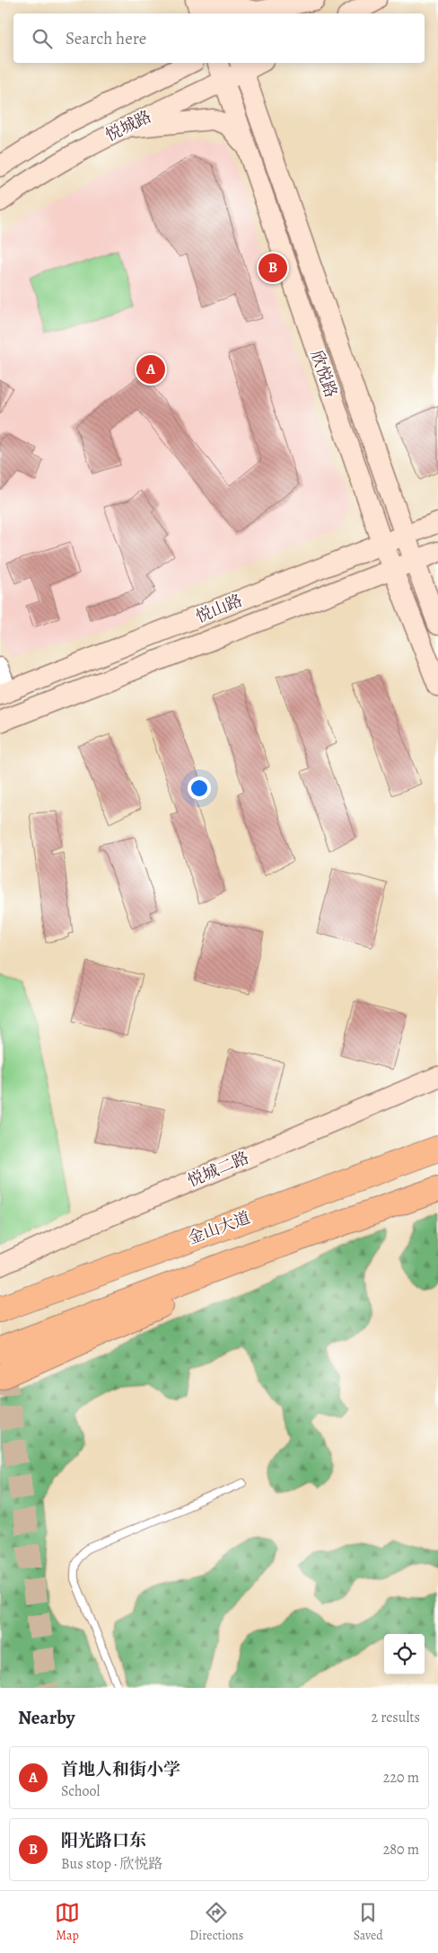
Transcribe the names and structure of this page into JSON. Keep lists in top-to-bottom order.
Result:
{
  "streets": {
    "highway": ["金山大道"],
    "main road": [
      "悦城路",
      "欣悦路",
      "悦山路",
      "悦城二路"
    ]
  },
  "crossings": [
    ["悦城路", "欣悦路"],
    ["欣悦路", "悦山路"]
  ],
  "page": {
    "search": "Search here",
    "pins": ["B", "A"],
    "heading": ["Nearby", "2 results"],
    "list": [
      {
        "mark": "A",
        "name": "首地人和街小学",
        "note": "School",
        "value": "220 m"
      },
      {
        "mark": "B",
        "name": "阳光路口东",
        "note": "Bus stop · 欣悦路",
        "value": "280 m"
      }
    ],
    "nav": ["Map", "Directions", "Saved"]
  }
}
